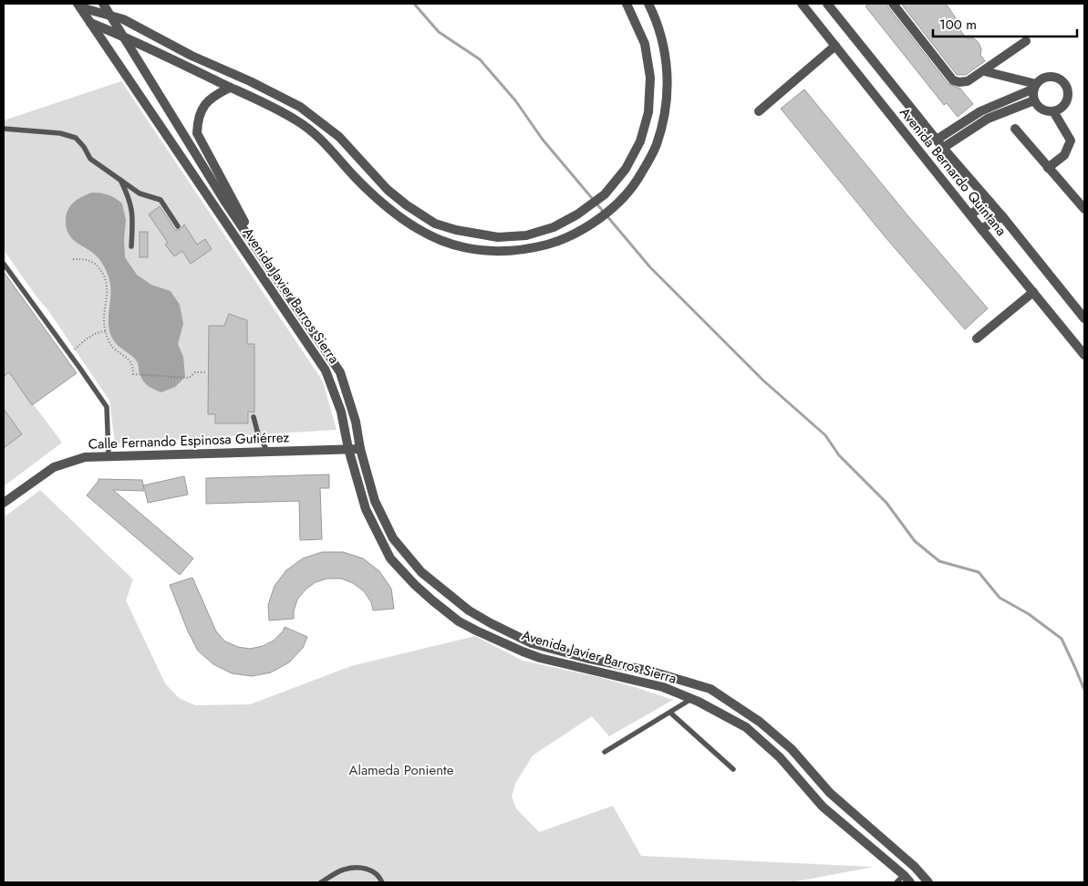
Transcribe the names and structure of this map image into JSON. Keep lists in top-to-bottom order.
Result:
{
  "streets": {
    "street": ["Avenida Bernardo Quintana", "Avenida Javier Barros Sierra", "Calle Fernando Espinosa Gutiérrez"]
  },
  "crossings": [
    ["Avenida Javier Barros Sierra", "Calle Fernando Espinosa Gutiérrez"]
  ],
  "parks": ["Alameda Poniente"],
  "scale_bar": "100 m"
}
